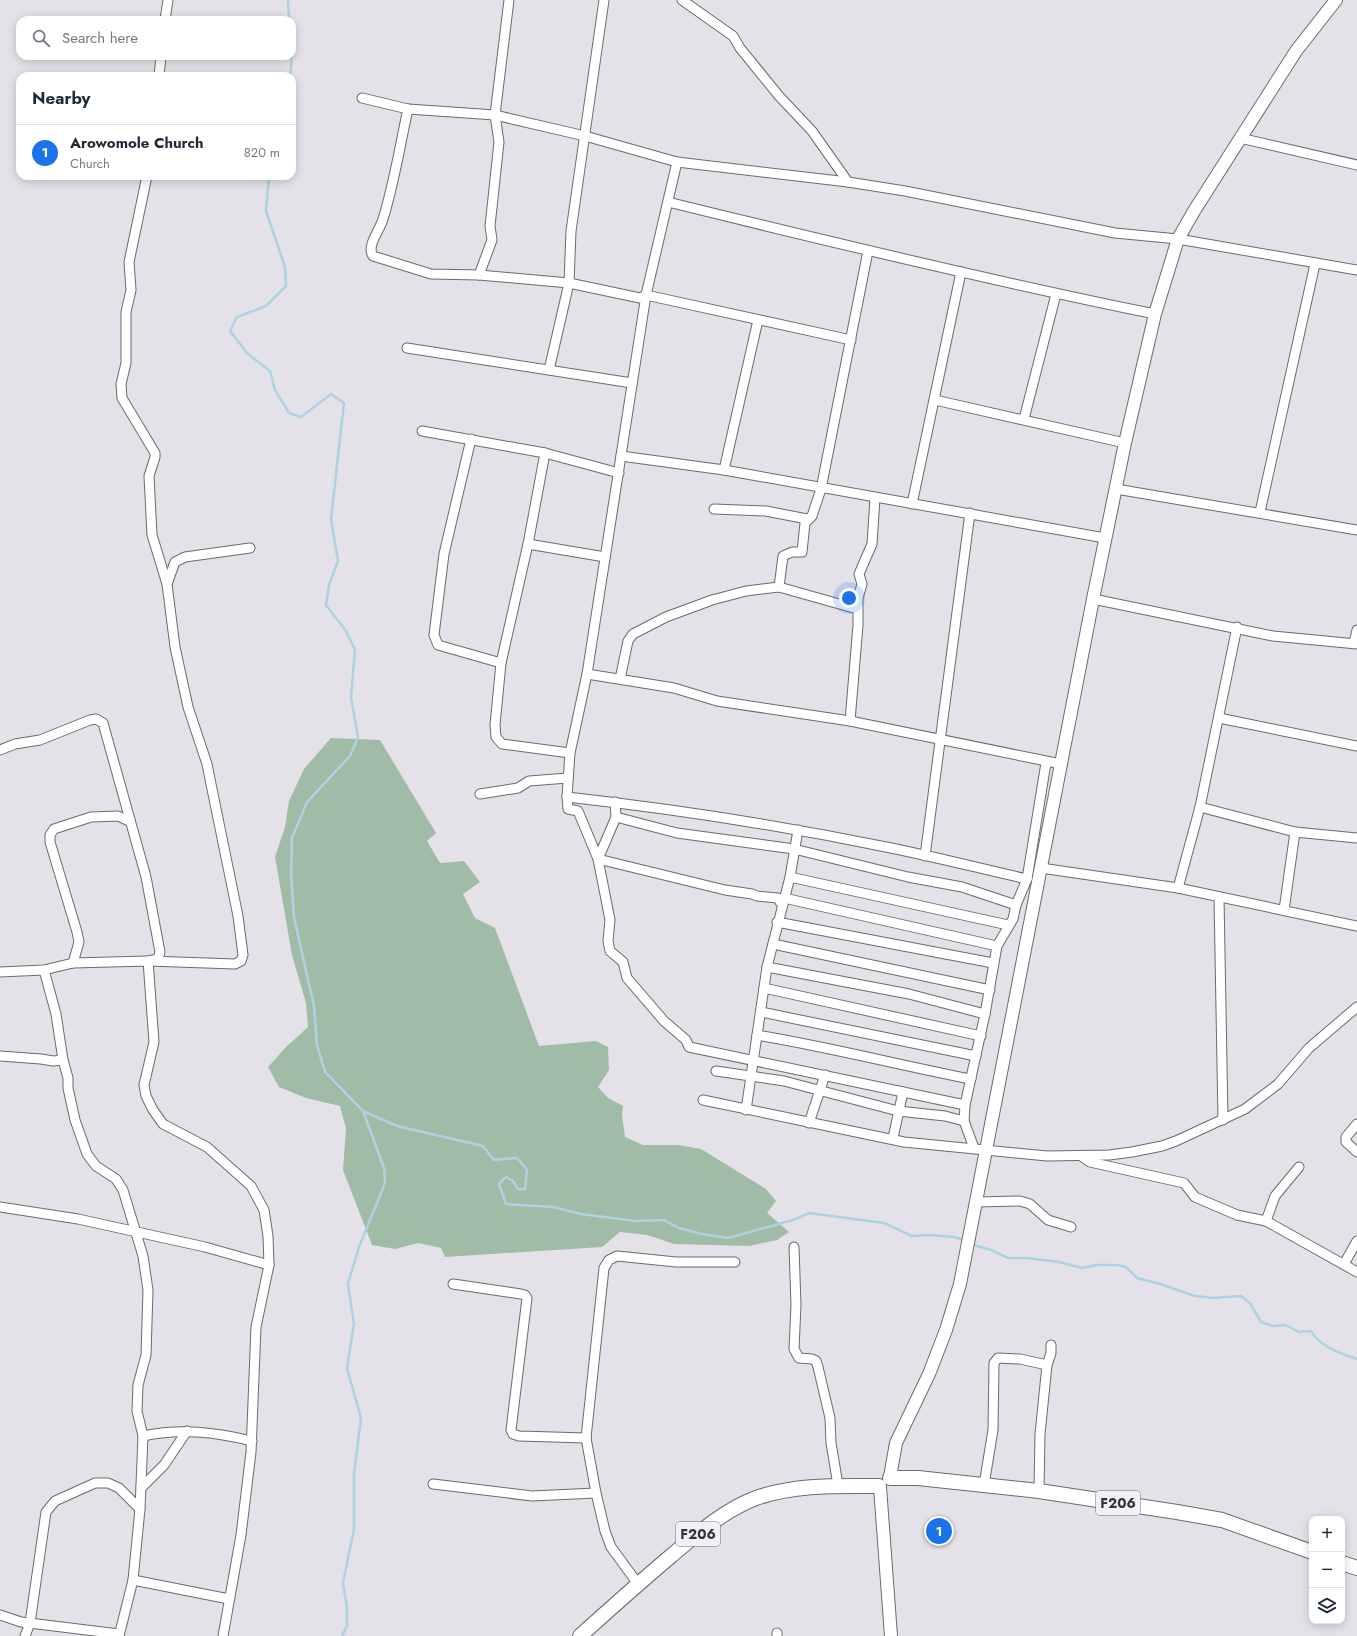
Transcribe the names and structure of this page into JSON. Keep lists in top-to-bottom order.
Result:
{
  "streets": {
    "main road": ["F206"]
  },
  "page": {
    "search": "Search here",
    "heading": "Nearby",
    "list": [
      {
        "mark": "1",
        "name": "Arowomole Church",
        "note": "Church",
        "value": "820 m"
      }
    ],
    "map_buttons": ["+", "−"],
    "pins": "1"
  }
}
